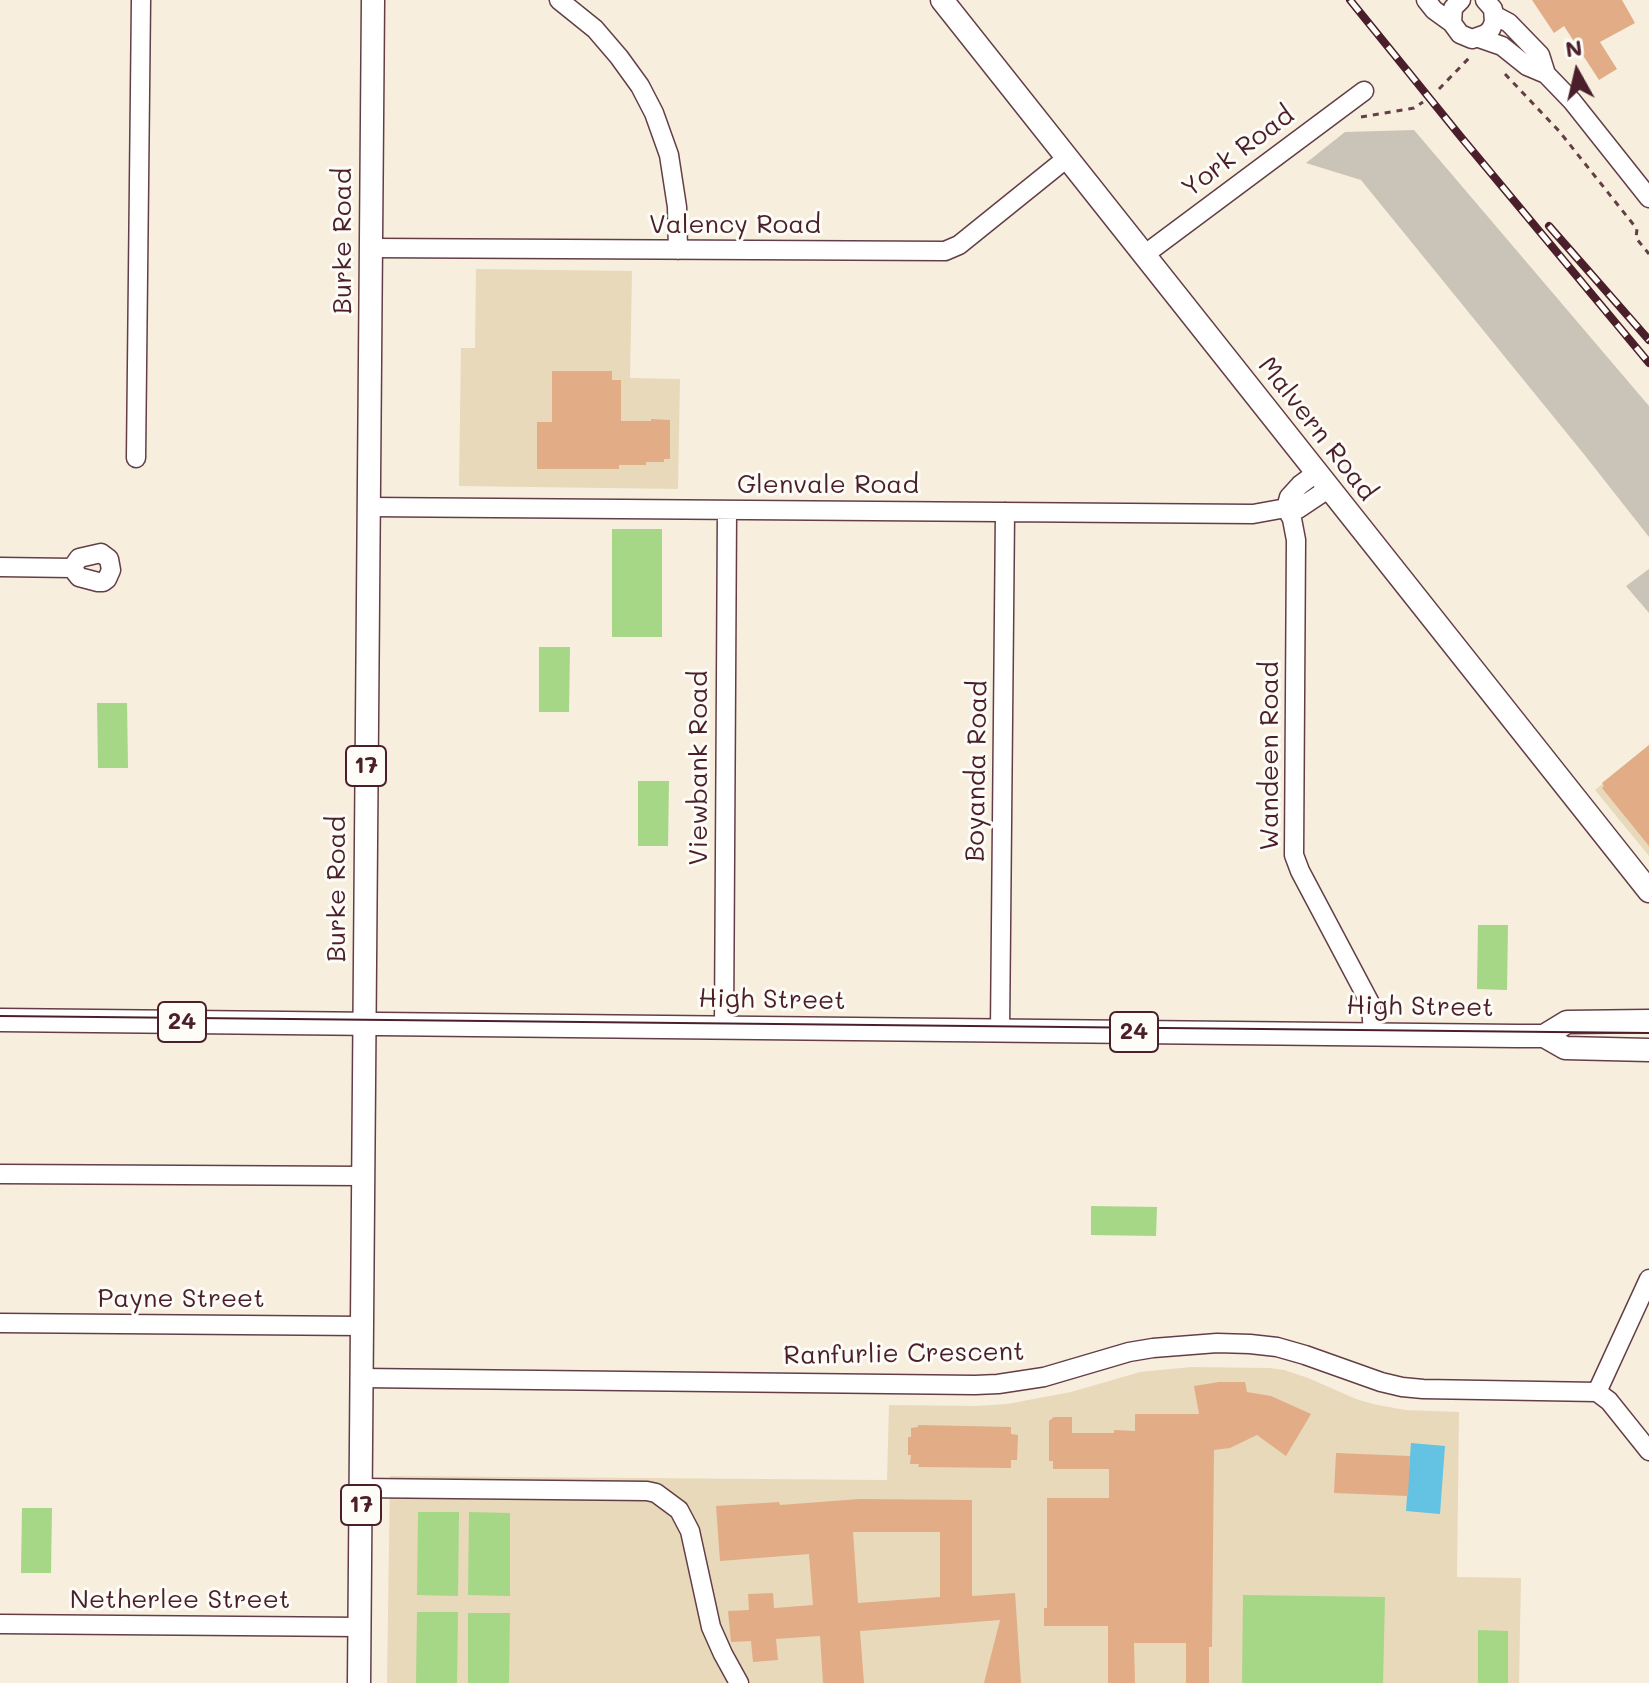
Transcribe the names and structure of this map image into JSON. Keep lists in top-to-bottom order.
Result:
{
  "streets": {
    "main road": [
      "Burke Road",
      "Malvern Road",
      "17",
      "High Street",
      "24"
    ],
    "street": [
      "York Road",
      "Valency Road",
      "Glenvale Road",
      "Wandeen Road",
      "Viewbank Road",
      "Boyanda Road",
      "Payne Street",
      "Ranfurlie Crescent",
      "Netherlee Street"
    ]
  },
  "crossings": [
    ["York Road", "Malvern Road"],
    ["Valency Road", "Burke Road"],
    ["Valency Road", "Malvern Road"],
    ["Burke Road", "Glenvale Road"],
    ["Burke Road", "High Street"],
    ["Burke Road", "Payne Street"],
    ["Burke Road", "Ranfurlie Crescent"],
    ["Burke Road", "Netherlee Street"],
    ["Glenvale Road", "Wandeen Road"],
    ["Glenvale Road", "Viewbank Road"],
    ["Glenvale Road", "Boyanda Road"],
    ["Wandeen Road", "High Street"],
    ["Viewbank Road", "High Street"],
    ["Boyanda Road", "High Street"]
  ],
  "north": "top"
}
